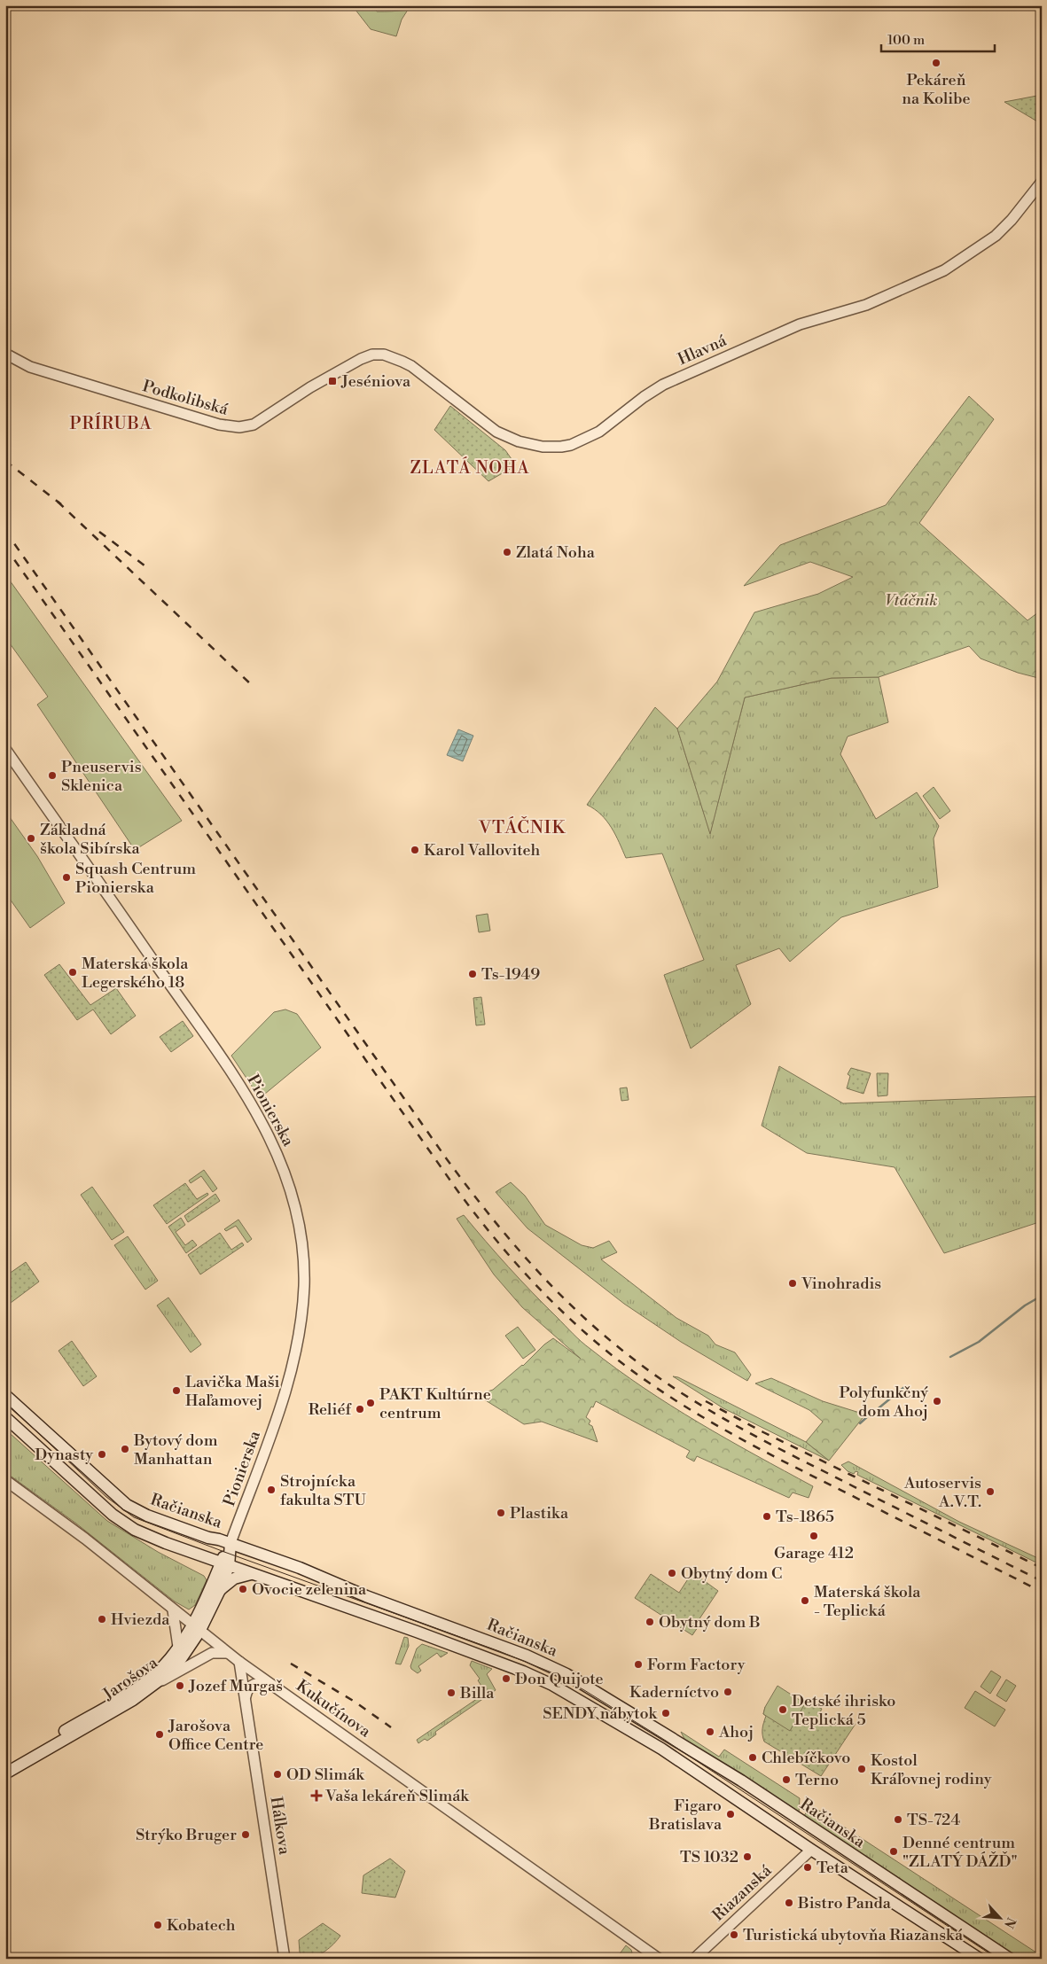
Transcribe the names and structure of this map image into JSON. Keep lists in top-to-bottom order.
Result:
{
  "streets": {
    "main road": ["Račianska", "Jarošova"],
    "street": [
      "Hlavná",
      "Podkolibská",
      "Pionierska",
      "Kukučínova",
      "Hálkova",
      "Riazanská"
    ]
  },
  "crossings": [
    ["Hlavná", "Podkolibská"],
    ["Pionierska", "Račianska"],
    ["Račianska", "Jarošova"],
    ["Račianska", "Riazanská"],
    ["Jarošova", "Kukučínova"],
    ["Kukučínova", "Hálkova"]
  ],
  "districts": ["PRÍRUBA", "ZLATÁ NOHA", "VTÁČNIK"],
  "parks": ["Vtáčnik"],
  "places": {
    "other": [
      "Pekáreň na Kolibe",
      "Zlatá Noha",
      "Pneuservis Sklenica",
      "Základná škola Sibírska",
      "Karol Valloviteh",
      "Squash Centrum Pionierska",
      "Materská škola Legerského 18",
      "Ts-1949",
      "Vinohradis",
      "Lavička Maši Haľamovej",
      "Polyfunkčný dom Ahoj",
      "PAKT Kultúrne centrum",
      "Reliéf",
      "Bytový dom Manhattan",
      "Dynasty",
      "Strojnícka fakulta STU",
      "Autoservis A.V.T.",
      "Plastika",
      "Ts-1865",
      "Garage 412",
      "Obytný dom C",
      "Ovocie zelenina",
      "Materská škola - Teplická",
      "Hviezda",
      "Obytný dom B",
      "Form Factory",
      "Don Quijote",
      "Jozef Murgaš",
      "Kaderníctvo",
      "Billa",
      "Detské ihrisko Teplická 5",
      "SENDY nábytok",
      "Ahoj",
      "Jarošova Office Centre",
      "Chlebíčkovo",
      "Kostol Kráľovnej rodiny",
      "OD Slimák",
      "Terno",
      "Figaro Bratislava",
      "TS-724",
      "Strýko Bruger",
      "Denné centrum \"ZLATÝ DÁŽĎ\"",
      "TS 1032",
      "Teta",
      "Bistro Panda",
      "Kobatech",
      "Turistická ubytovňa Riazanská"
    ],
    "transit": ["Jeséniova"],
    "health": ["Vaša lekáreň Slimák"]
  },
  "scale_bar": "100 m",
  "north": "bottom right"
}
